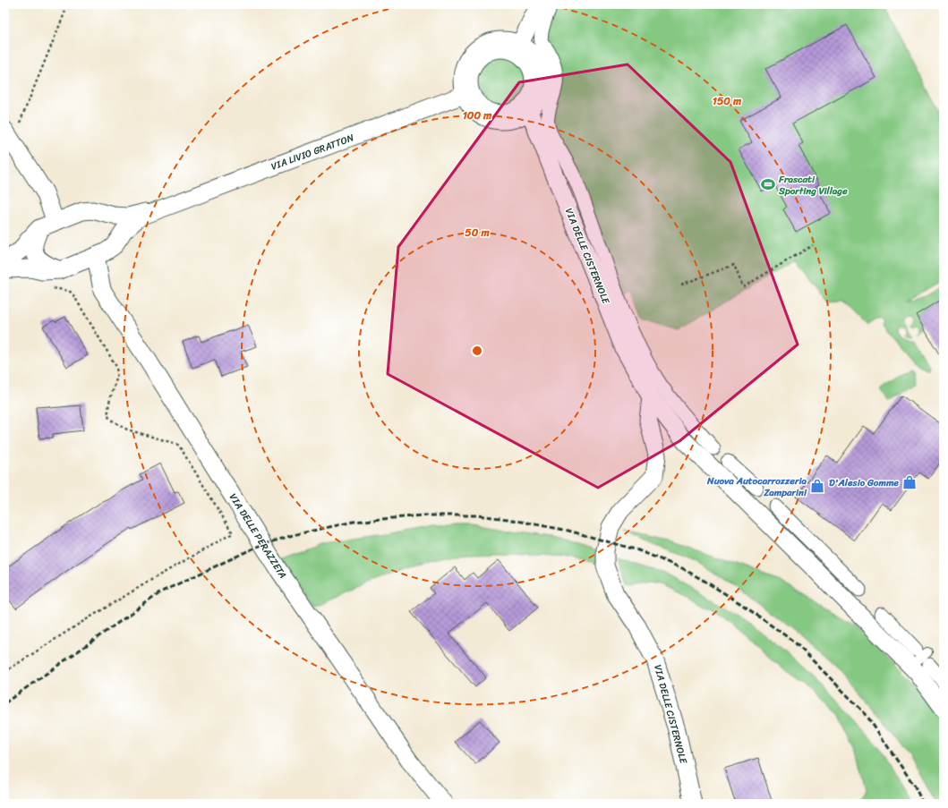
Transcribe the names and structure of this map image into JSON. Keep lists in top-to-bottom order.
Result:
{
  "streets": {
    "street": ["VIA LIVIO GRATTON", "VIA DELLE CISTERNOLE", "VIA DELLE PERAZZETA"]
  },
  "crossings": [
    ["VIA LIVIO GRATTON", "VIA DELLE PERAZZETA"]
  ],
  "places": {
    "sports": ["Frascati Sporting Village"],
    "shop": ["D'Alesio Gomme", "Nuova Autocarrozzeria Zamparini"]
  },
  "rings": ["150 m", "100 m", "50 m"]
}
